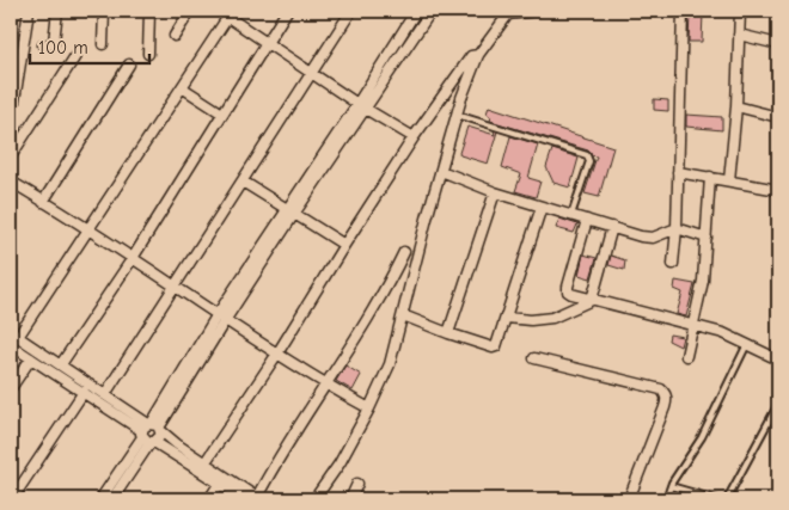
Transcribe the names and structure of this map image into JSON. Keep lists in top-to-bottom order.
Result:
{
  "scale_bar": "100 m"
}
